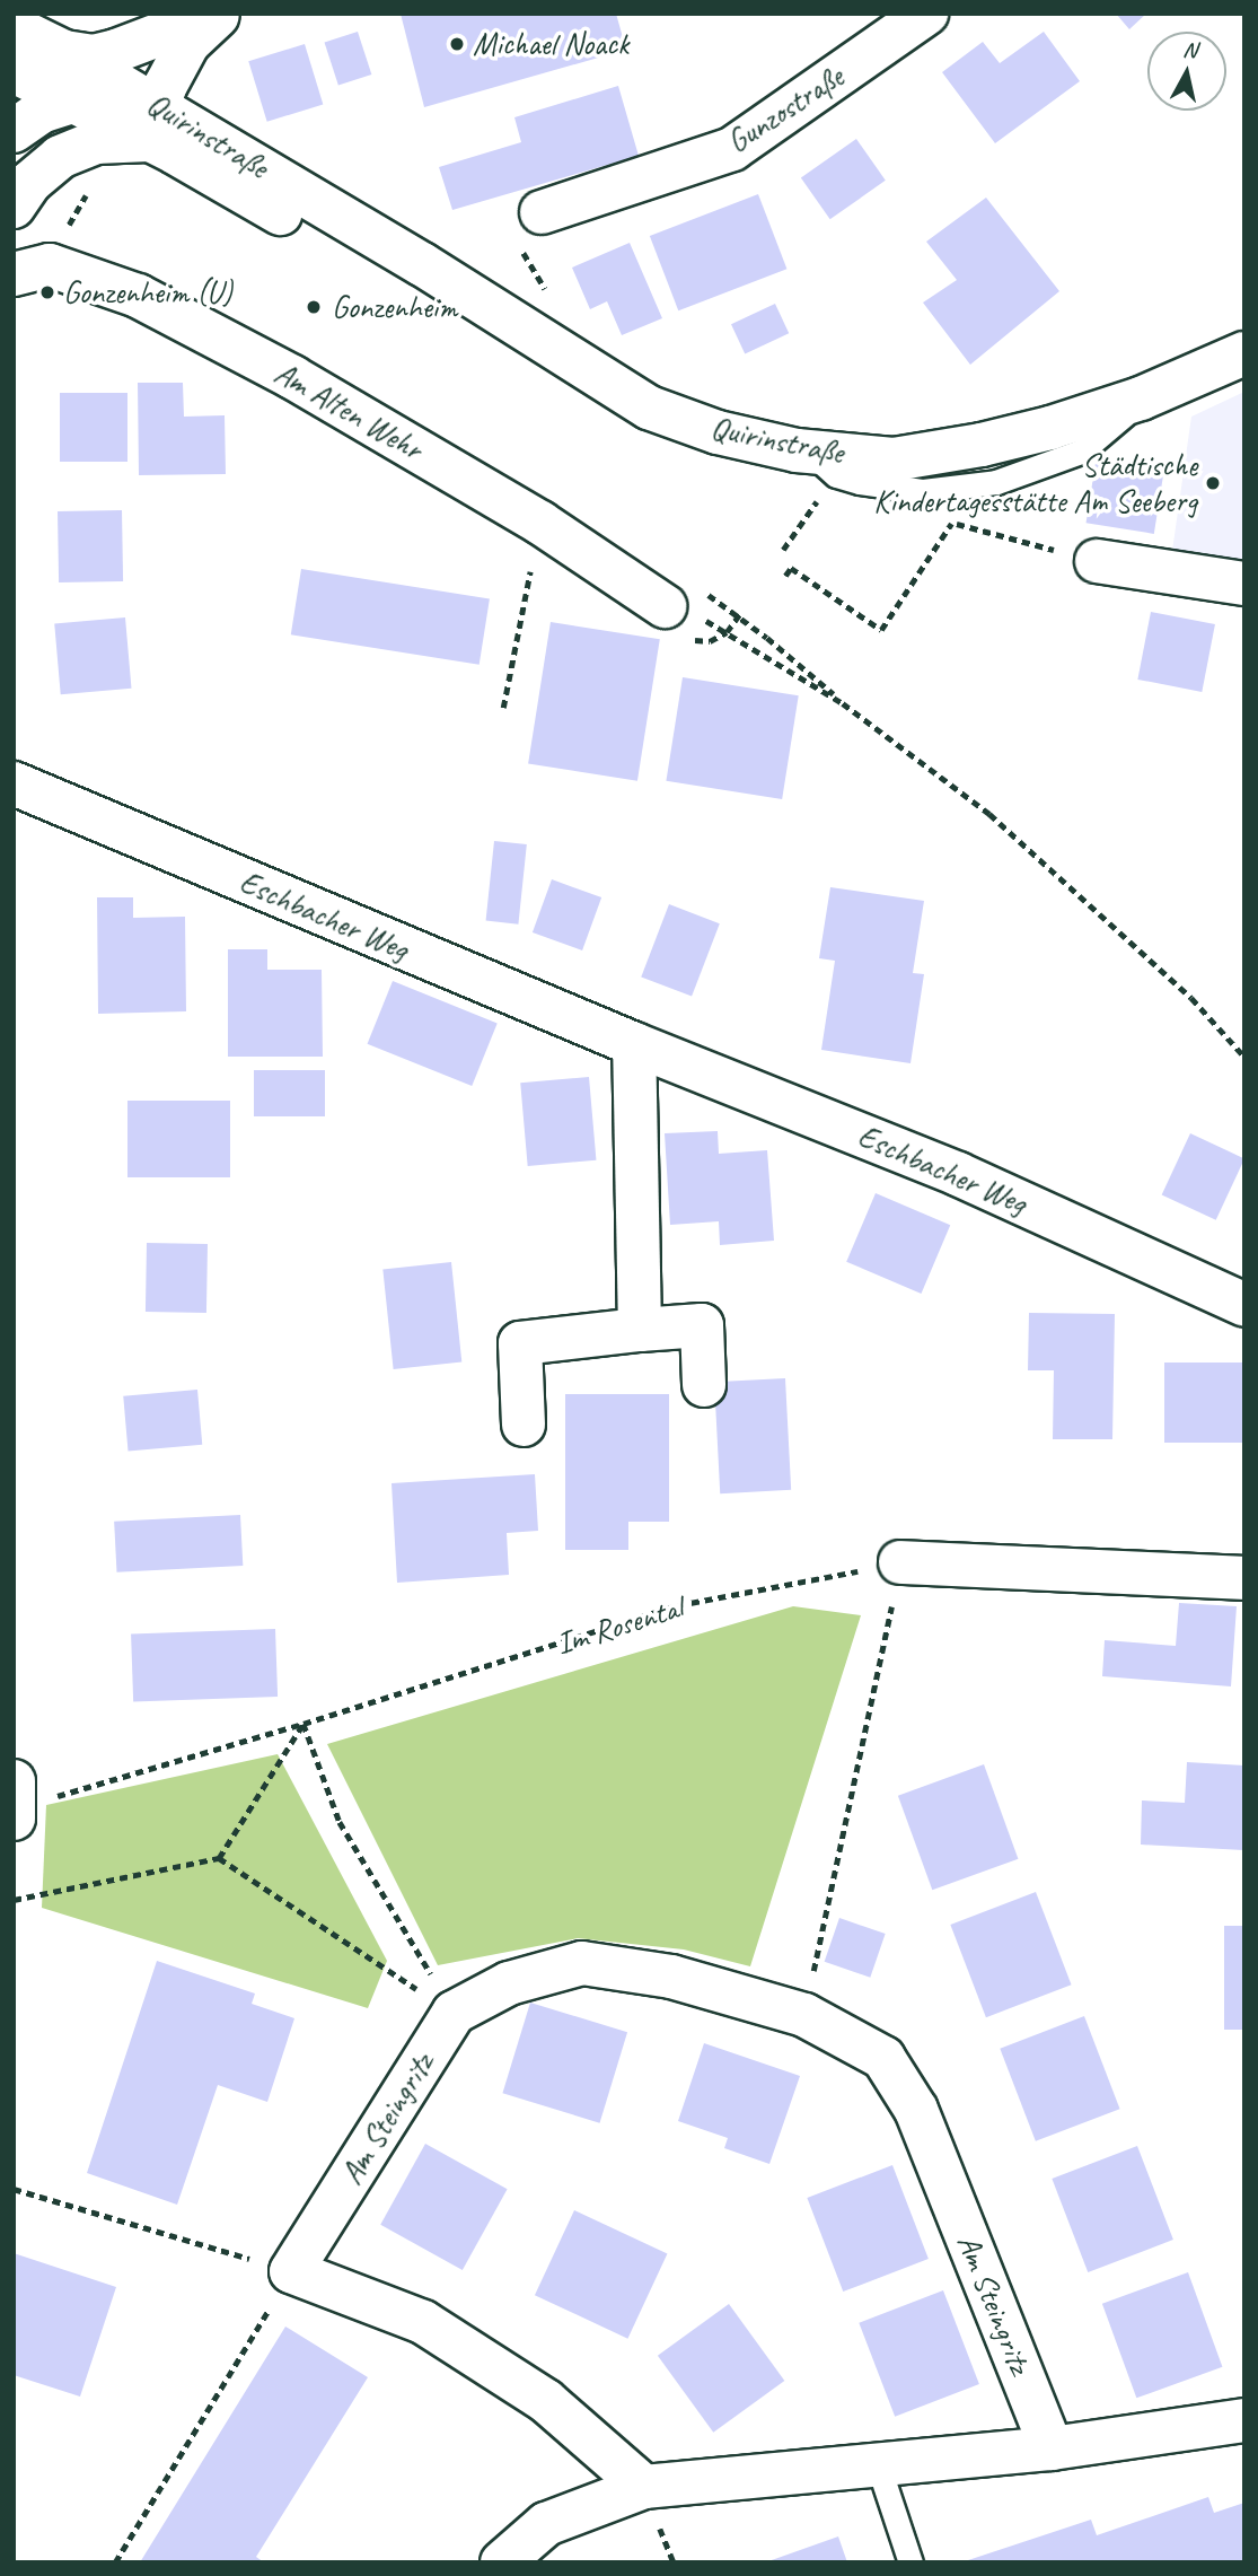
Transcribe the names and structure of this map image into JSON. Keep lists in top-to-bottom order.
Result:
{
  "streets": {
    "street": [
      "Gunzostraße",
      "Quirinstraße",
      "Am Alten Wehr",
      "Eschbacher Weg",
      "Am Steingritz"
    ],
    "path": ["Im Rosental"]
  },
  "places": [
    "Michael Noack",
    "Gonzenheim (U)",
    "Gonzenheim",
    "Städtische Kindertagesstätte Am Seeberg"
  ],
  "north": "top"
}
